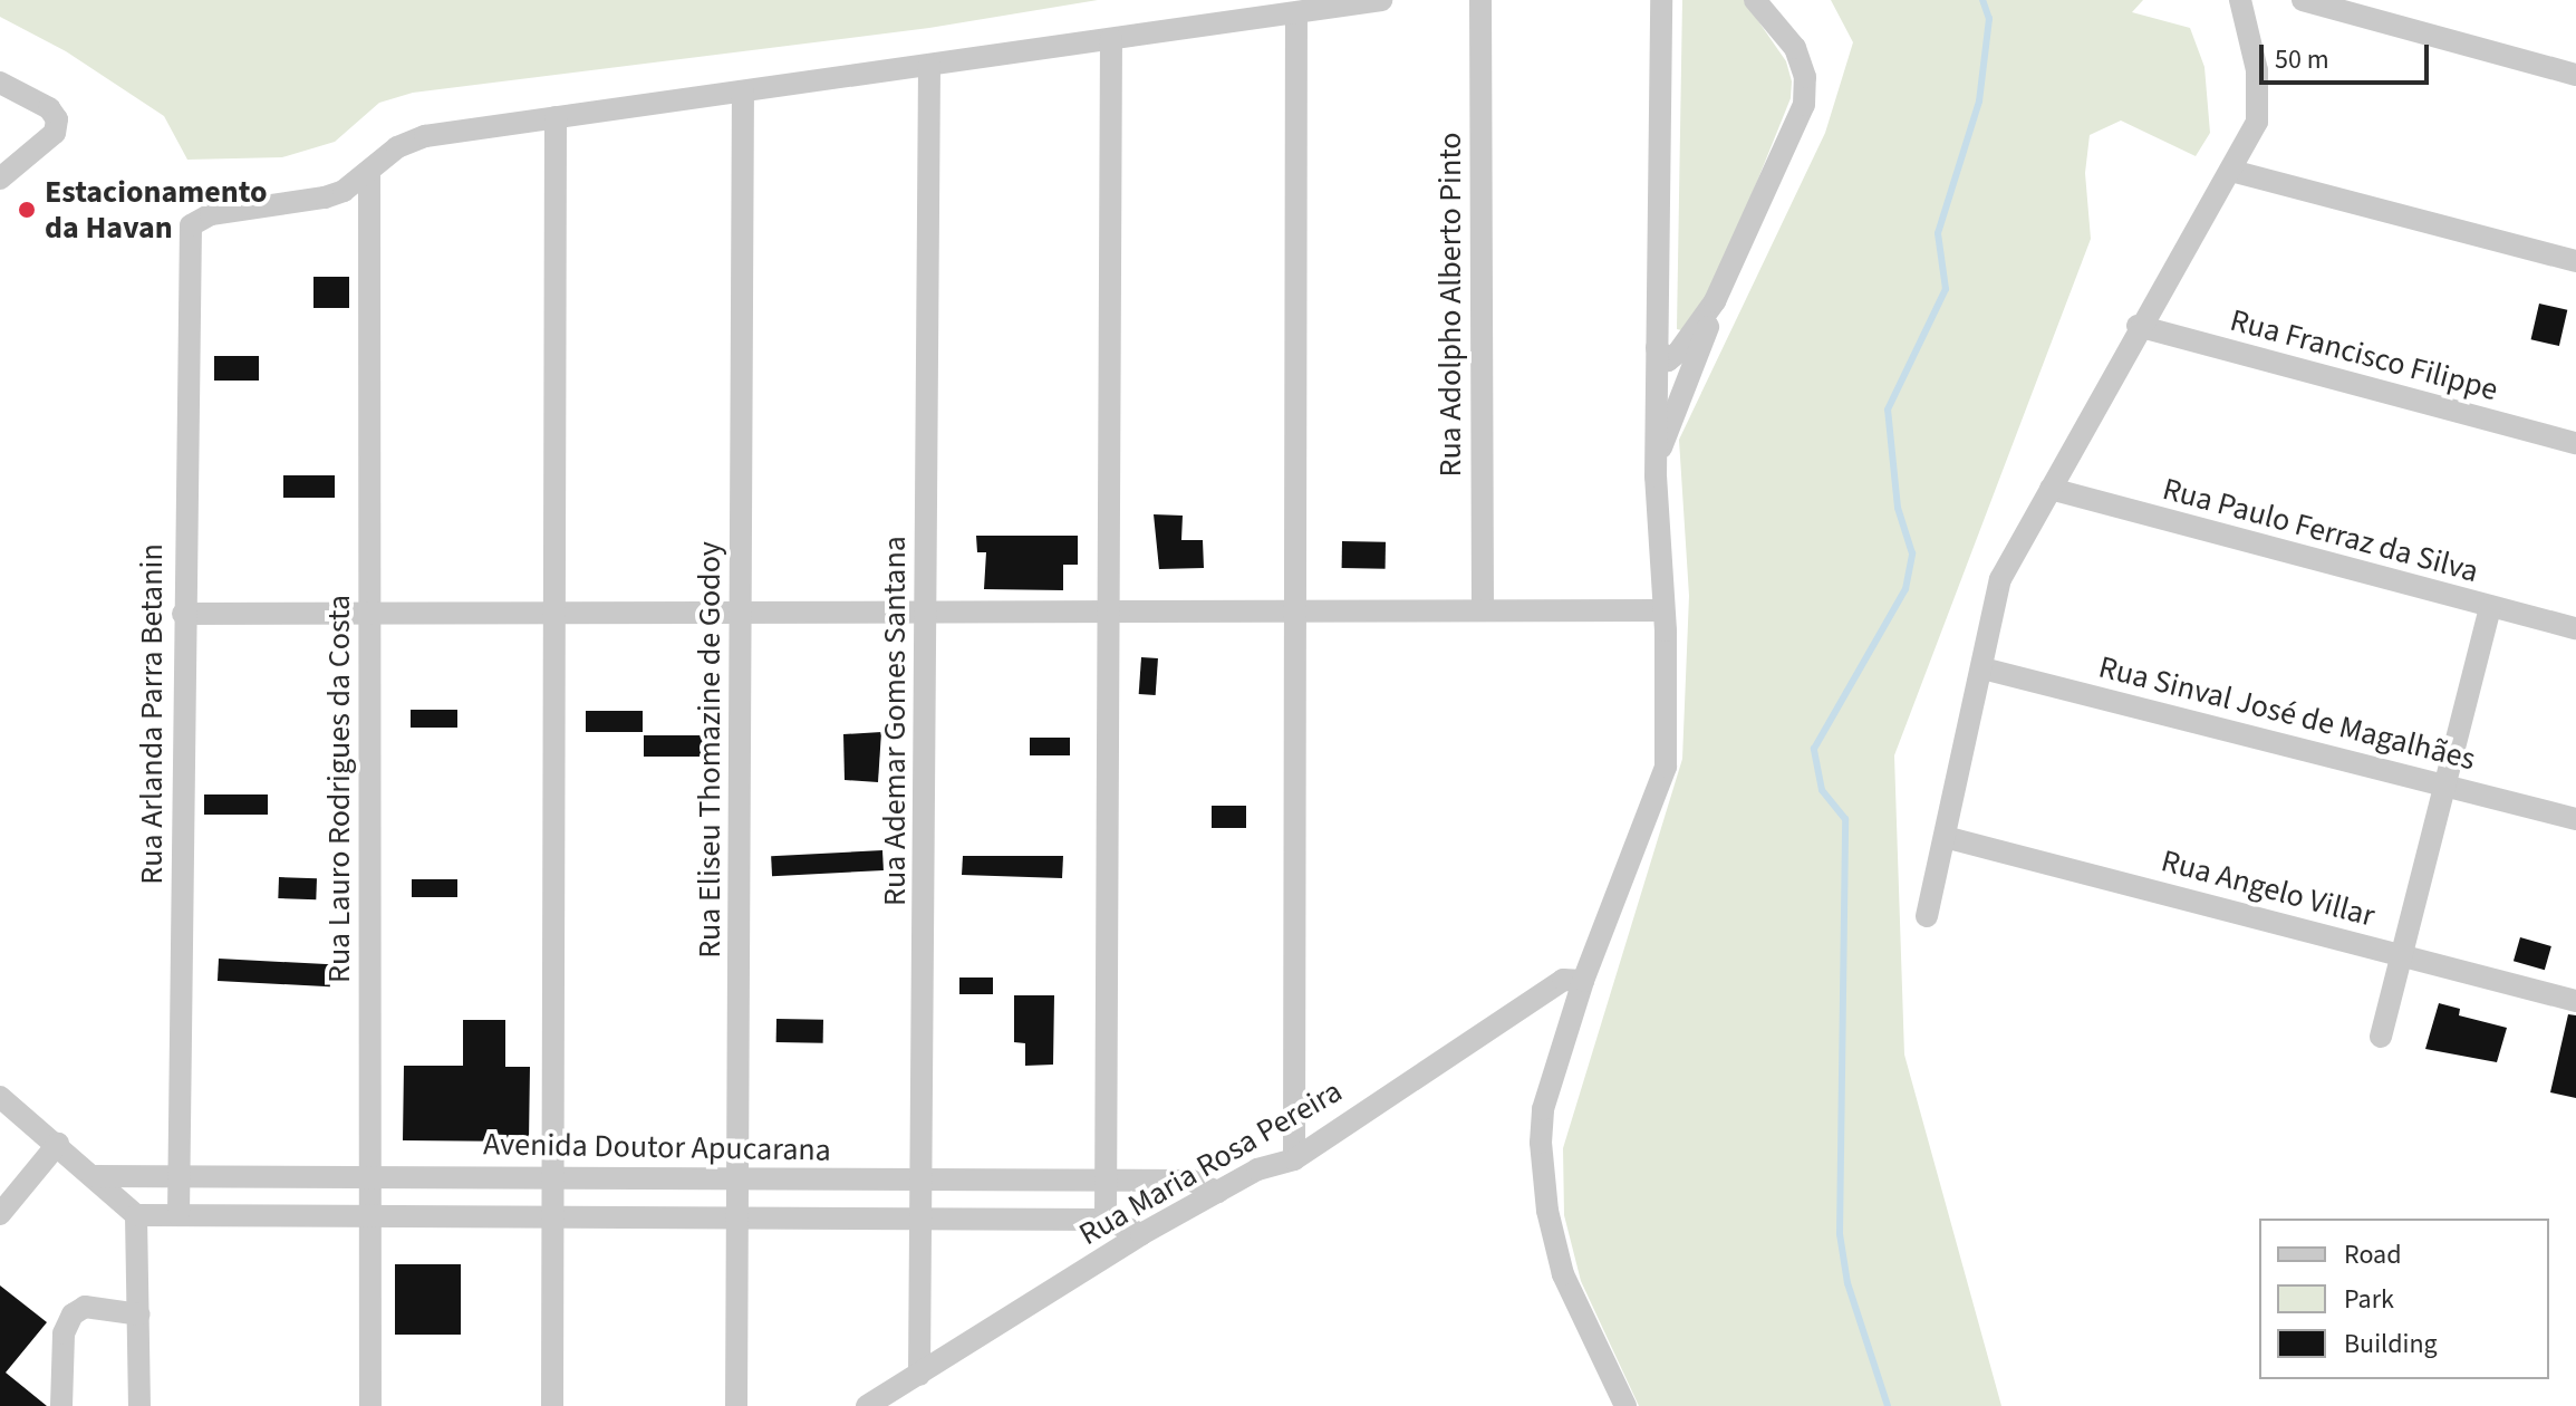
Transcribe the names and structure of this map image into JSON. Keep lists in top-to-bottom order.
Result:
{
  "streets": {
    "street": [
      "Rua Adolpho Alberto Pinto",
      "Rua Francisco Filippe",
      "Rua Paulo Ferraz da Silva",
      "Rua Sinval José de Magalhães",
      "Rua Arlanda Parra Betanin",
      "Rua Ademar Gomes Santana",
      "Rua Eliseu Thomazine de Godoy",
      "Rua Lauro Rodrigues da Costa",
      "Rua Angelo Villar",
      "Avenida Doutor Apucarana",
      "Rua Maria Rosa Pereira"
    ]
  },
  "crossings": [
    ["Rua Arlanda Parra Betanin", "Rua Lauro Rodrigues da Costa"],
    ["Rua Arlanda Parra Betanin", "Avenida Doutor Apucarana"],
    ["Rua Ademar Gomes Santana", "Avenida Doutor Apucarana"],
    ["Rua Ademar Gomes Santana", "Rua Maria Rosa Pereira"],
    ["Rua Eliseu Thomazine de Godoy", "Avenida Doutor Apucarana"],
    ["Rua Lauro Rodrigues da Costa", "Avenida Doutor Apucarana"],
    ["Avenida Doutor Apucarana", "Rua Maria Rosa Pereira"]
  ],
  "places": ["Estacionamento da Havan"],
  "legend": ["Road", "Park", "Building"],
  "scale_bar": "50 m"
}
